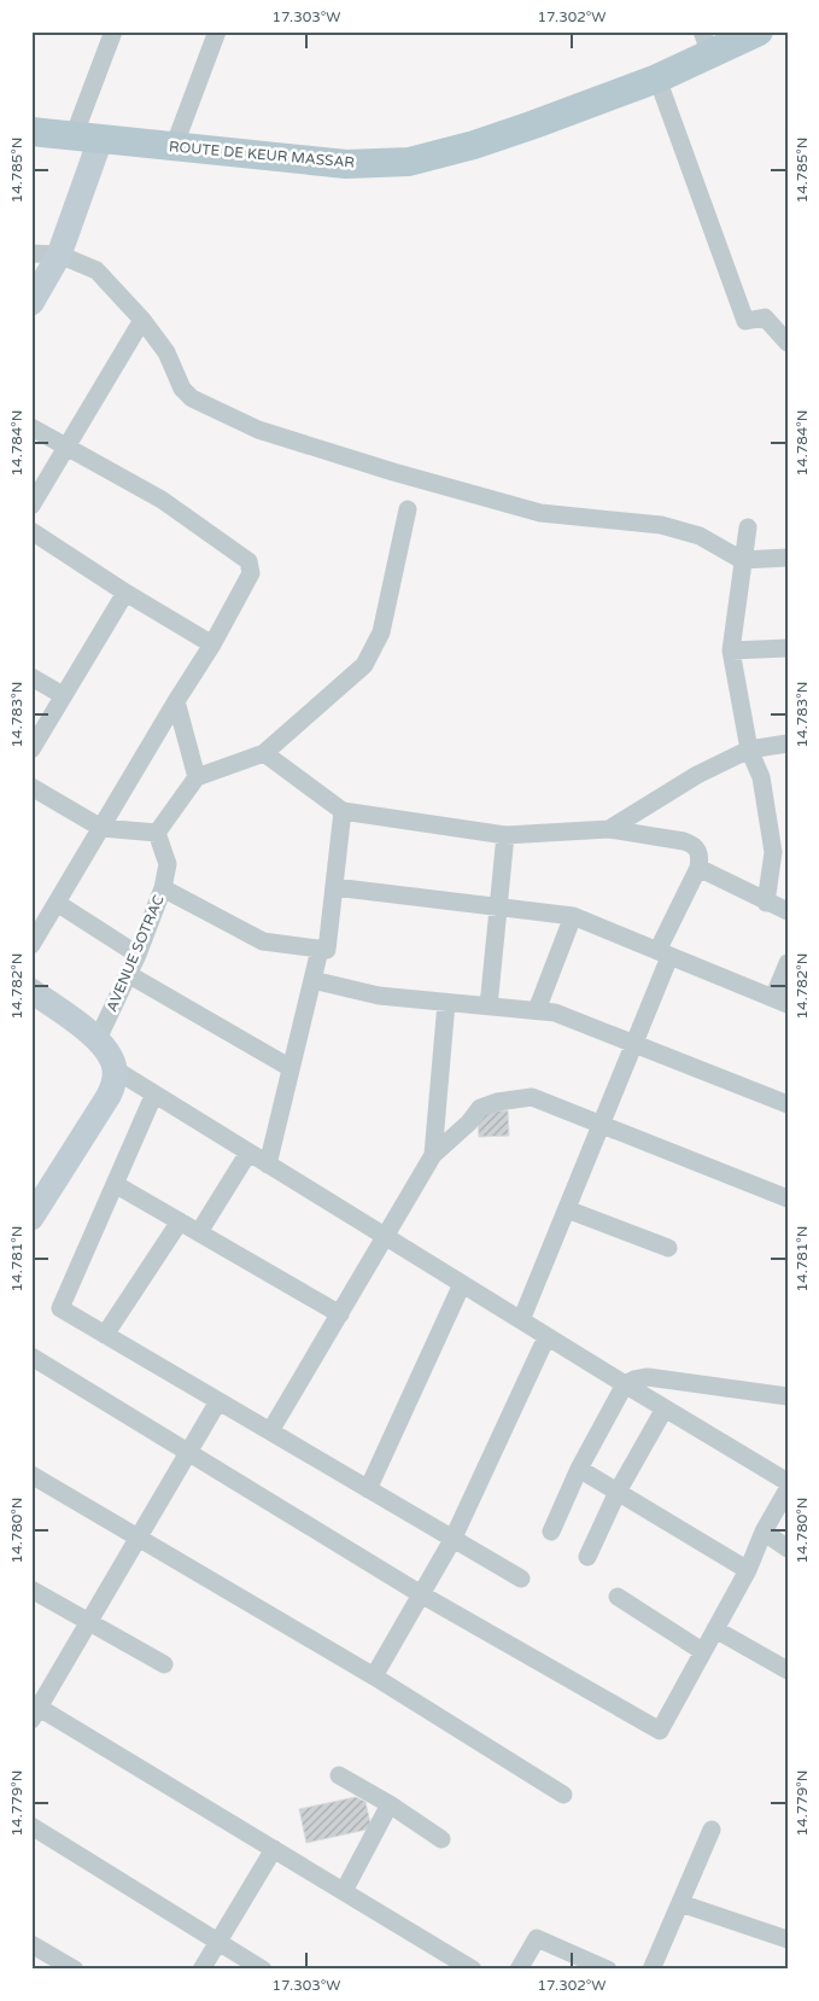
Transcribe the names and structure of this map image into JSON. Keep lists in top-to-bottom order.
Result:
{
  "streets": {
    "main road": ["ROUTE DE KEUR MASSAR"],
    "street": ["AVENUE SOTRAC"]
  },
  "coordinates": [
    "17.303°W",
    "17.302°W",
    "14.785°N",
    "14.784°N",
    "14.783°N",
    "14.782°N",
    "14.781°N",
    "14.780°N",
    "14.779°N"
  ]
}
